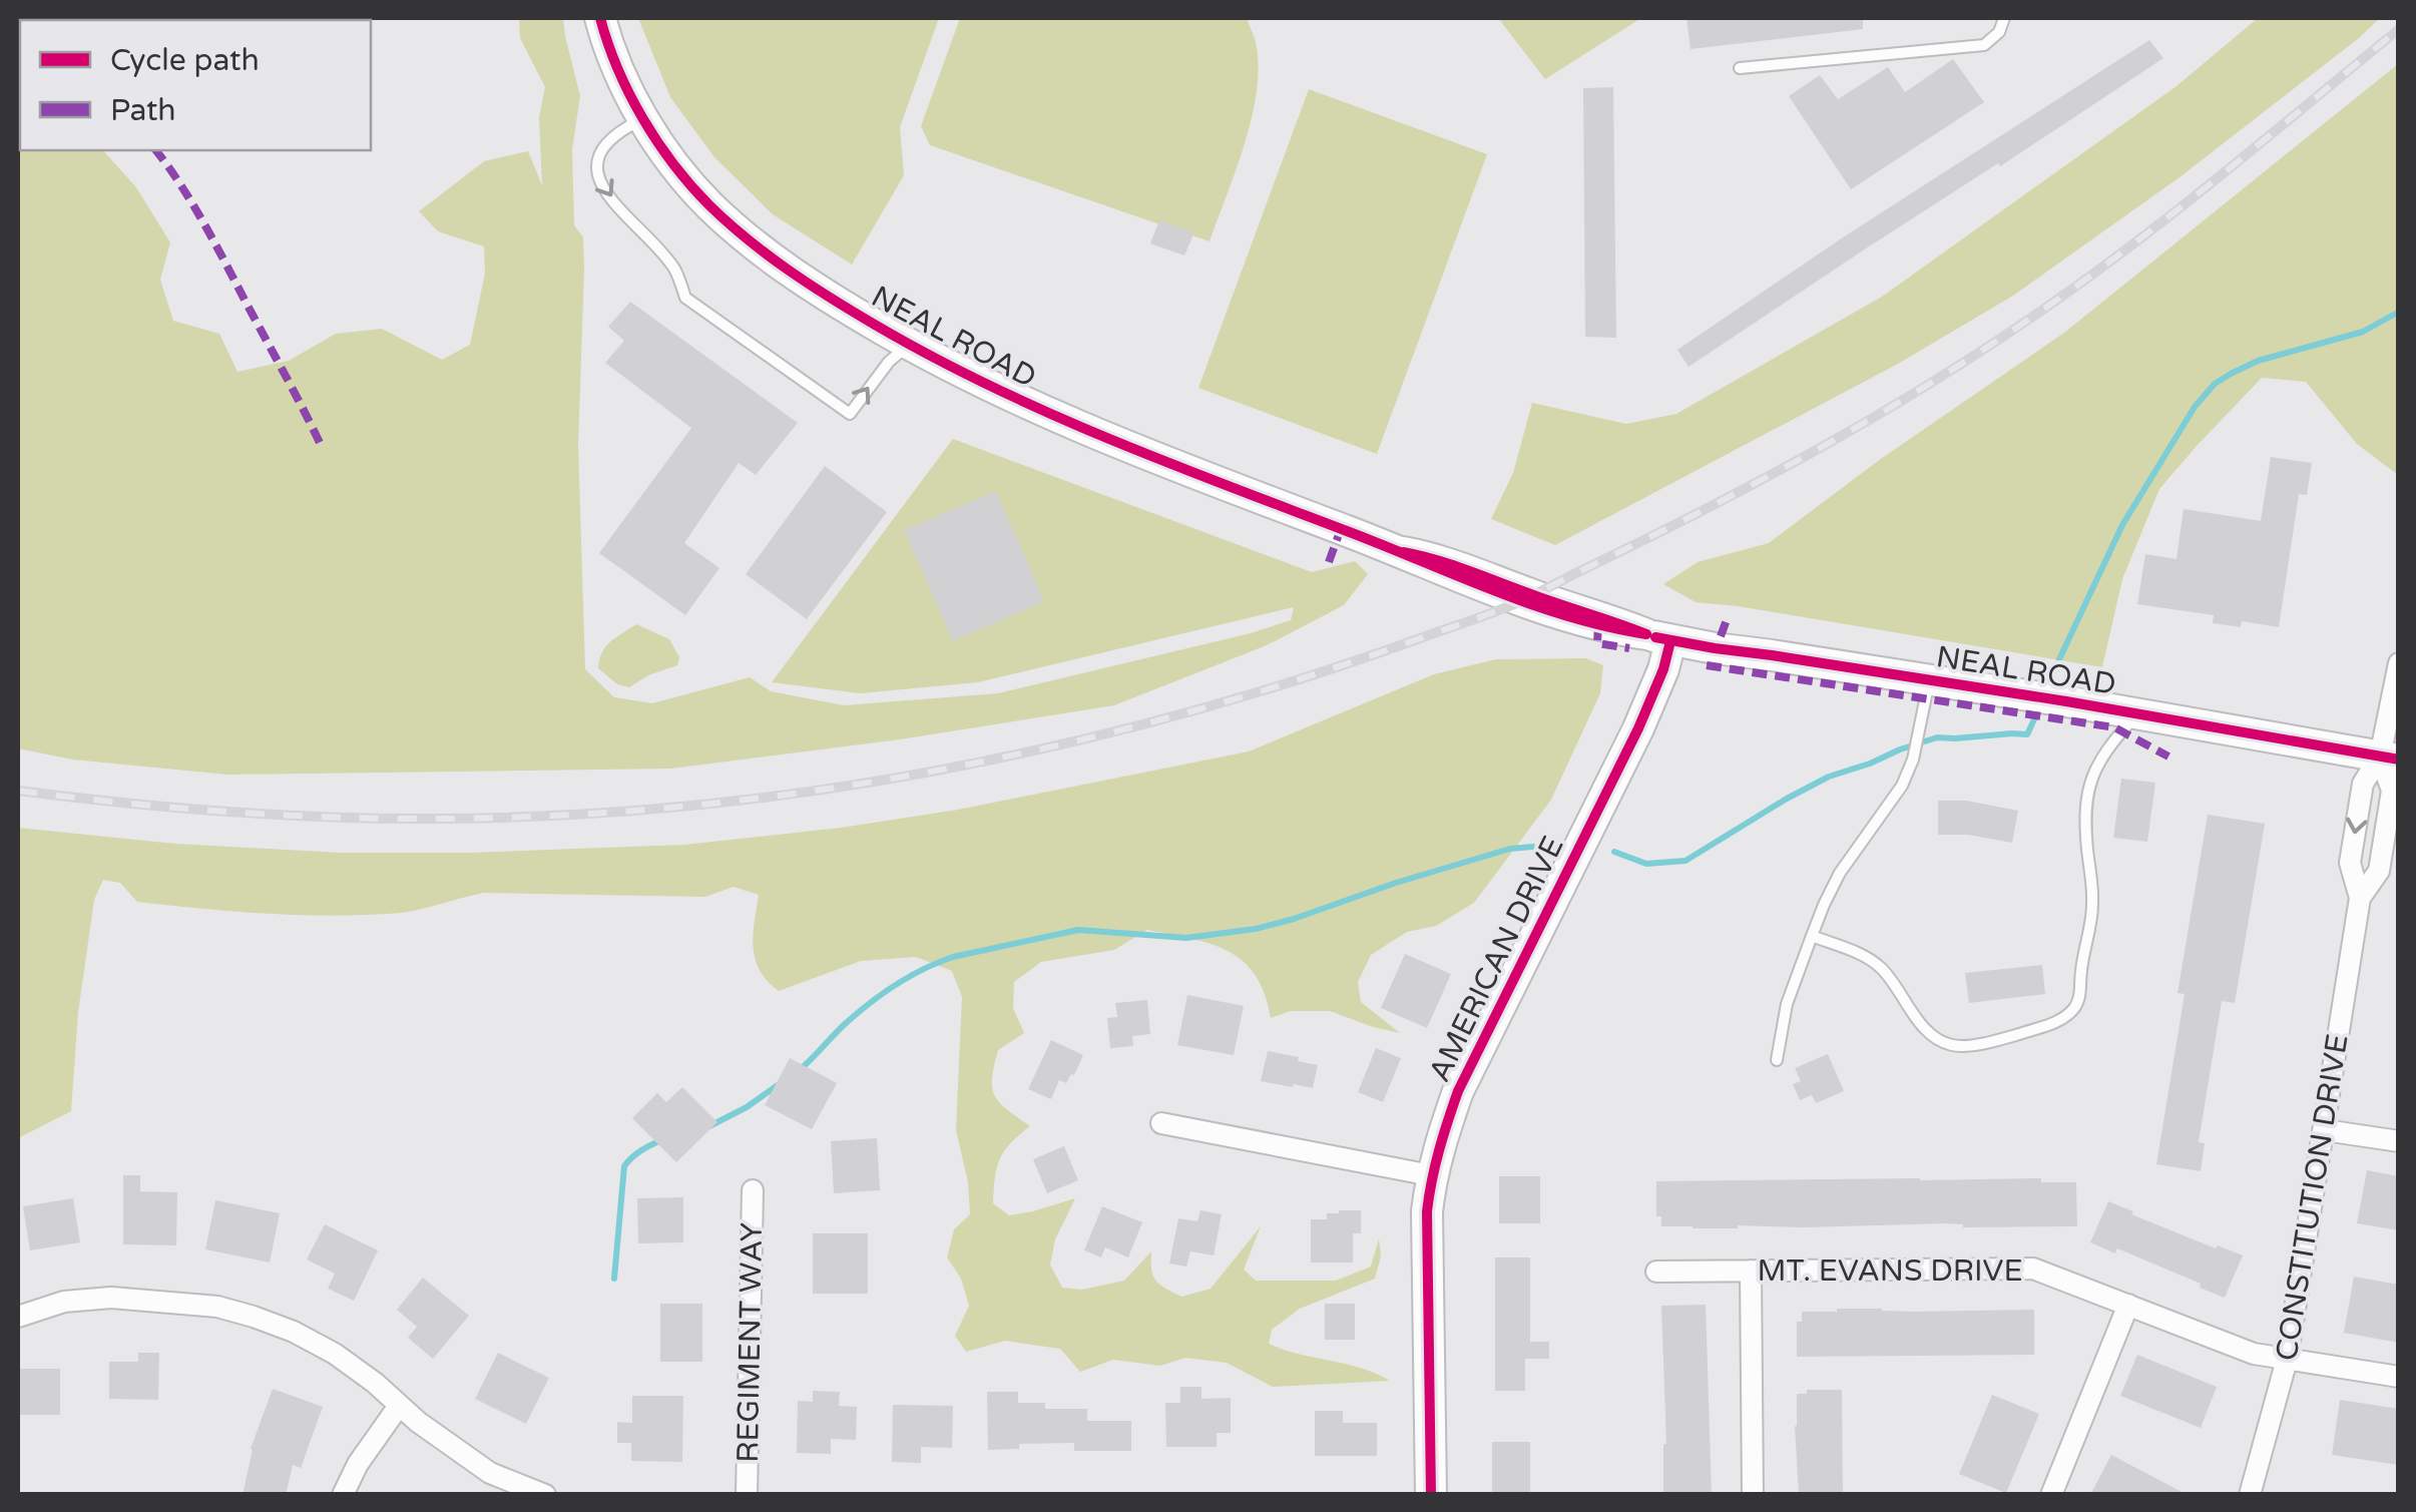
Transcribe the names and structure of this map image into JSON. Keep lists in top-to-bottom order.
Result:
{
  "streets": {
    "street": [
      "NEAL ROAD",
      "AMERICAN DRIVE",
      "CONSTITUTION DRIVE",
      "MT. EVANS DRIVE",
      "REGIMENT WAY"
    ]
  },
  "crossings": [
    ["NEAL ROAD", "AMERICAN DRIVE"],
    ["NEAL ROAD", "CONSTITUTION DRIVE"],
    ["CONSTITUTION DRIVE", "MT. EVANS DRIVE"]
  ],
  "legend": ["Cycle path", "Path"]
}
